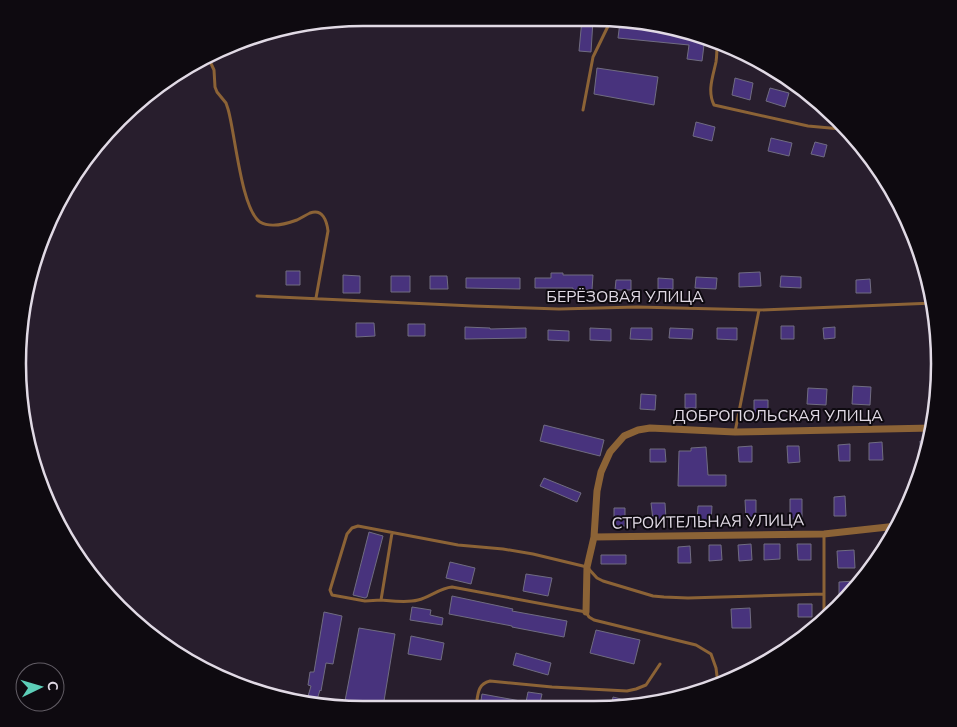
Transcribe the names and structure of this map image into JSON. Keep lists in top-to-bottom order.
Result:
{
  "streets": {
    "street": ["ДОБРОПОЛЬСКАЯ УЛИЦА", "СТРОИТЕЛЬНАЯ УЛИЦА"],
    "lane": ["БЕРЁЗОВАЯ УЛИЦА"]
  },
  "crossings": [
    ["ДОБРОПОЛЬСКАЯ УЛИЦА", "СТРОИТЕЛЬНАЯ УЛИЦА"]
  ],
  "north": "right"
}
